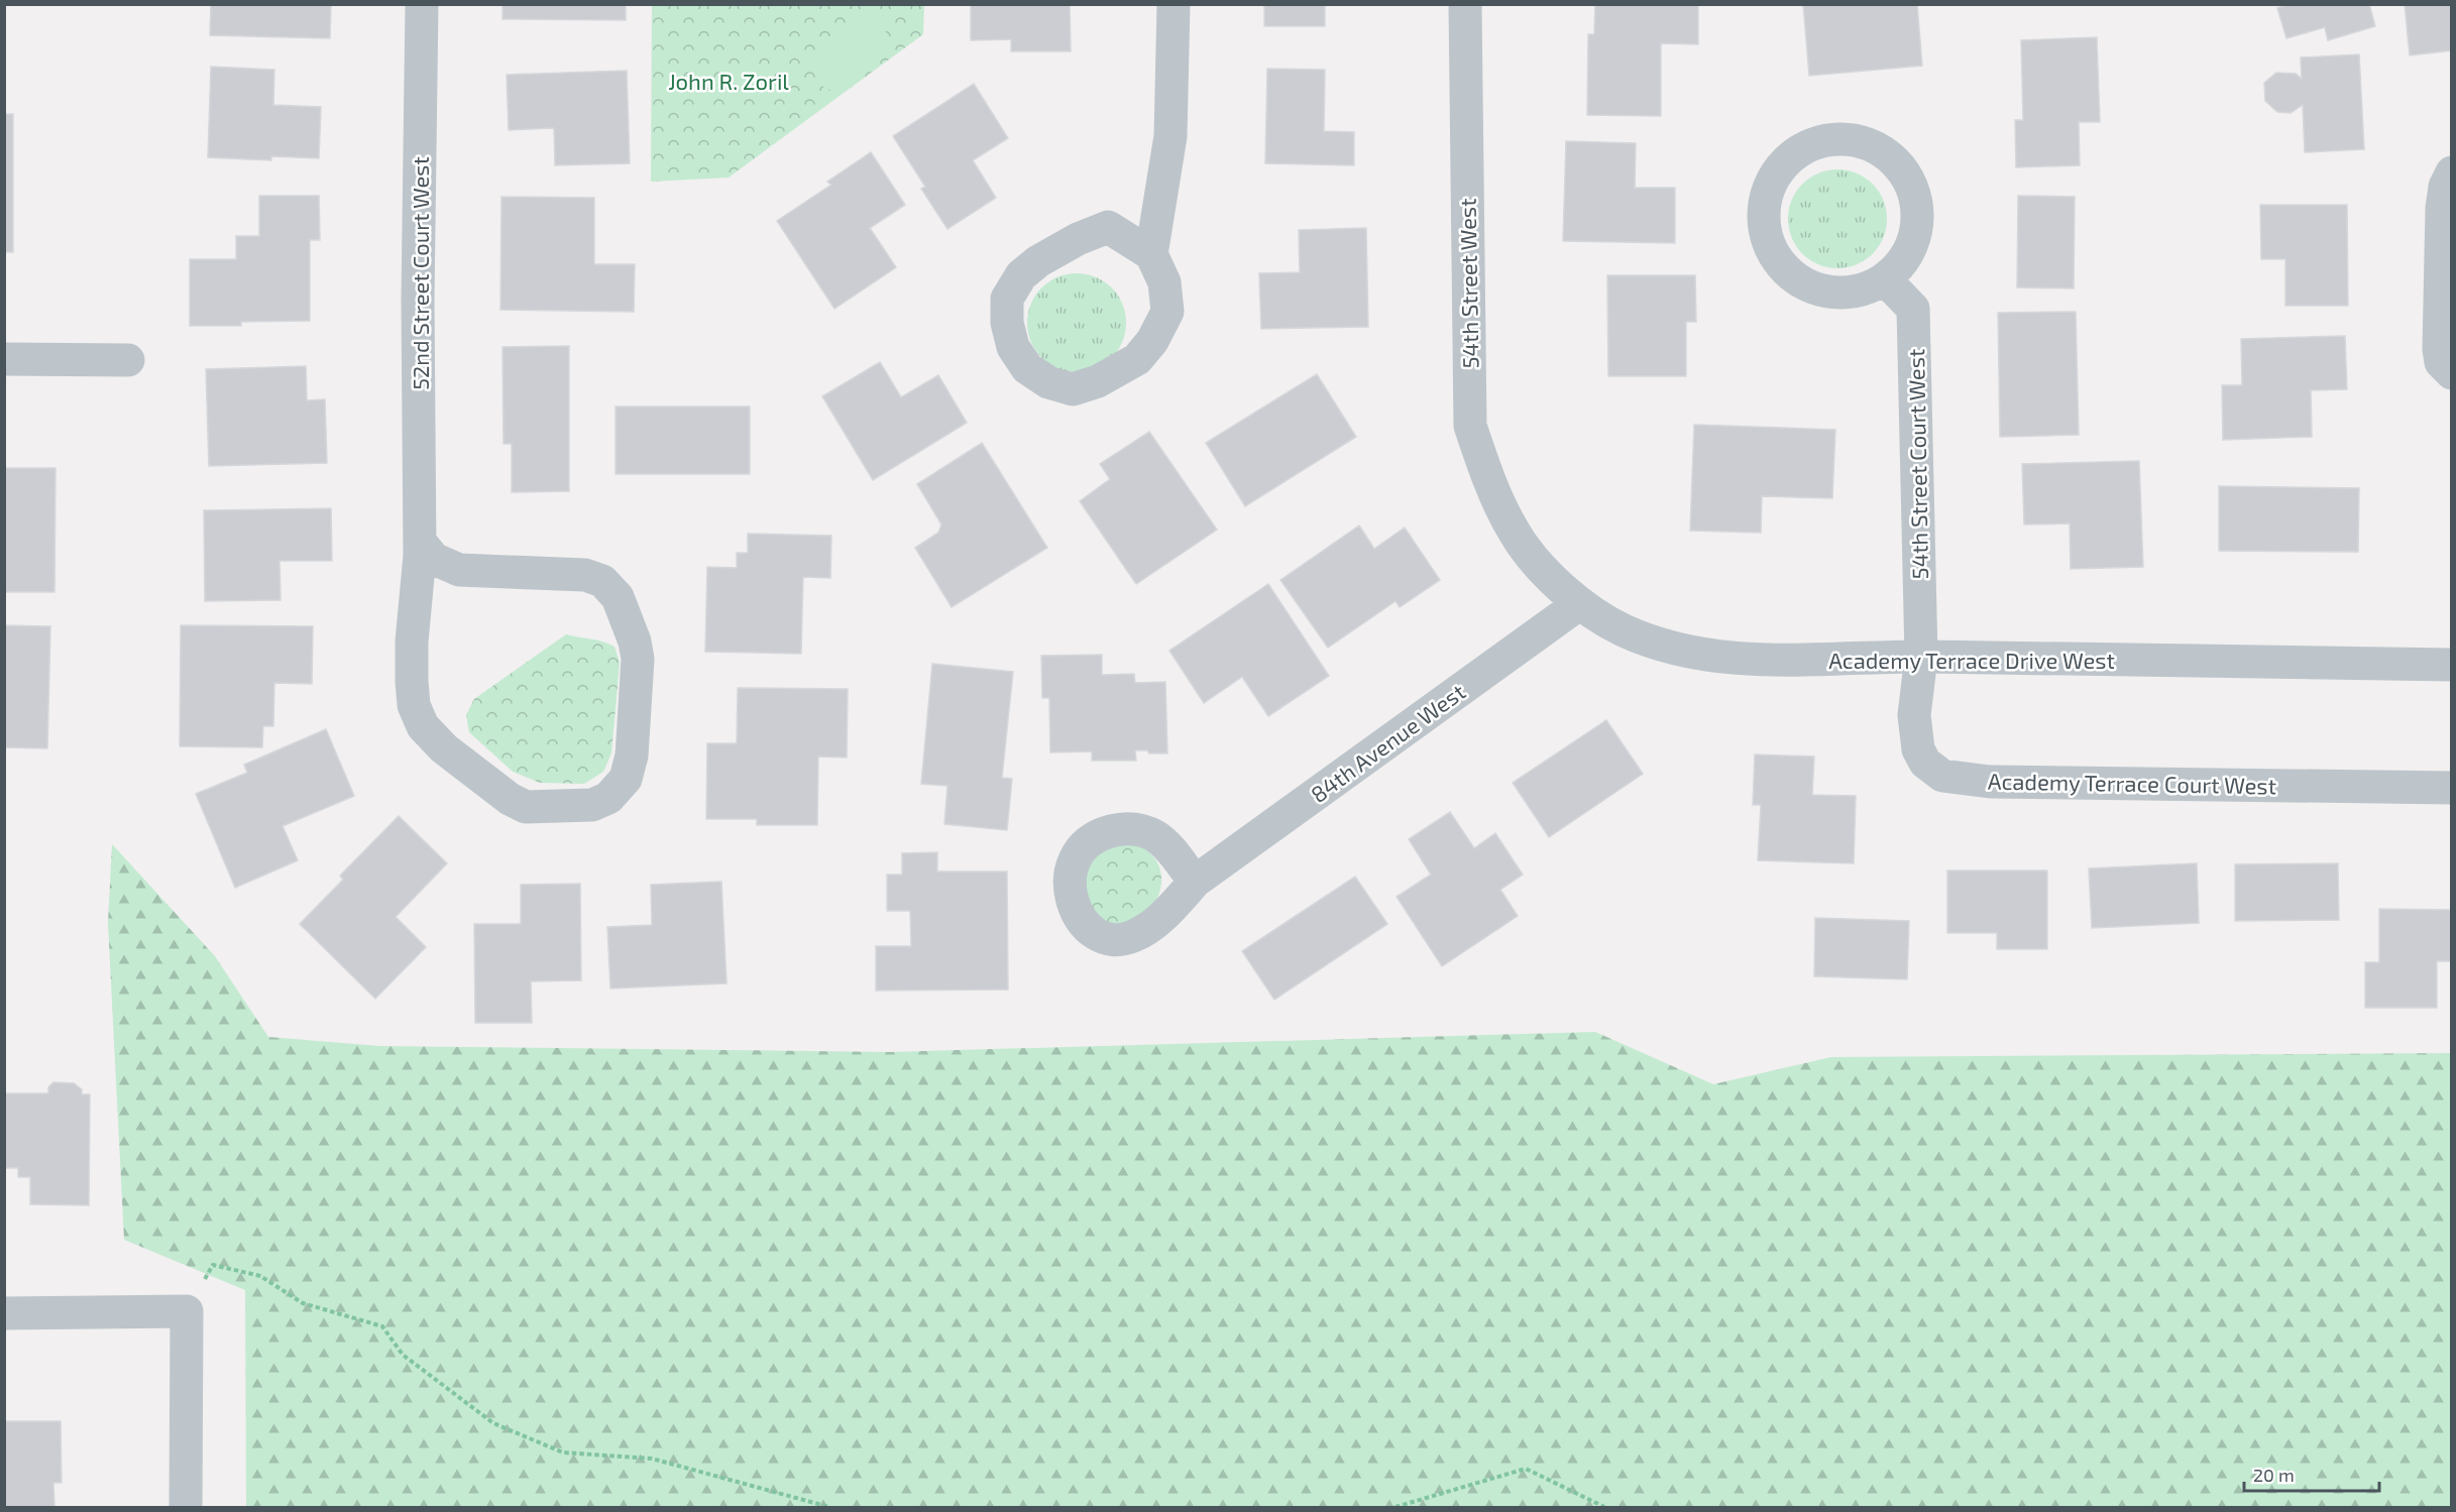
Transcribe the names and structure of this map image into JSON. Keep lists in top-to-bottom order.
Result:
{
  "streets": {
    "street": [
      "52nd Street Court West",
      "54th Street West",
      "54th Street Court West",
      "Academy Terrace Drive West",
      "84th Avenue West",
      "Academy Terrace Court West"
    ]
  },
  "crossings": [
    ["54th Street West", "Academy Terrace Drive West"],
    ["54th Street Court West", "Academy Terrace Drive West"],
    ["54th Street Court West", "Academy Terrace Court West"],
    ["Academy Terrace Drive West", "84th Avenue West"],
    ["Academy Terrace Drive West", "Academy Terrace Court West"]
  ],
  "parks": ["John R. Zoril"],
  "scale_bar": "20 m"
}
